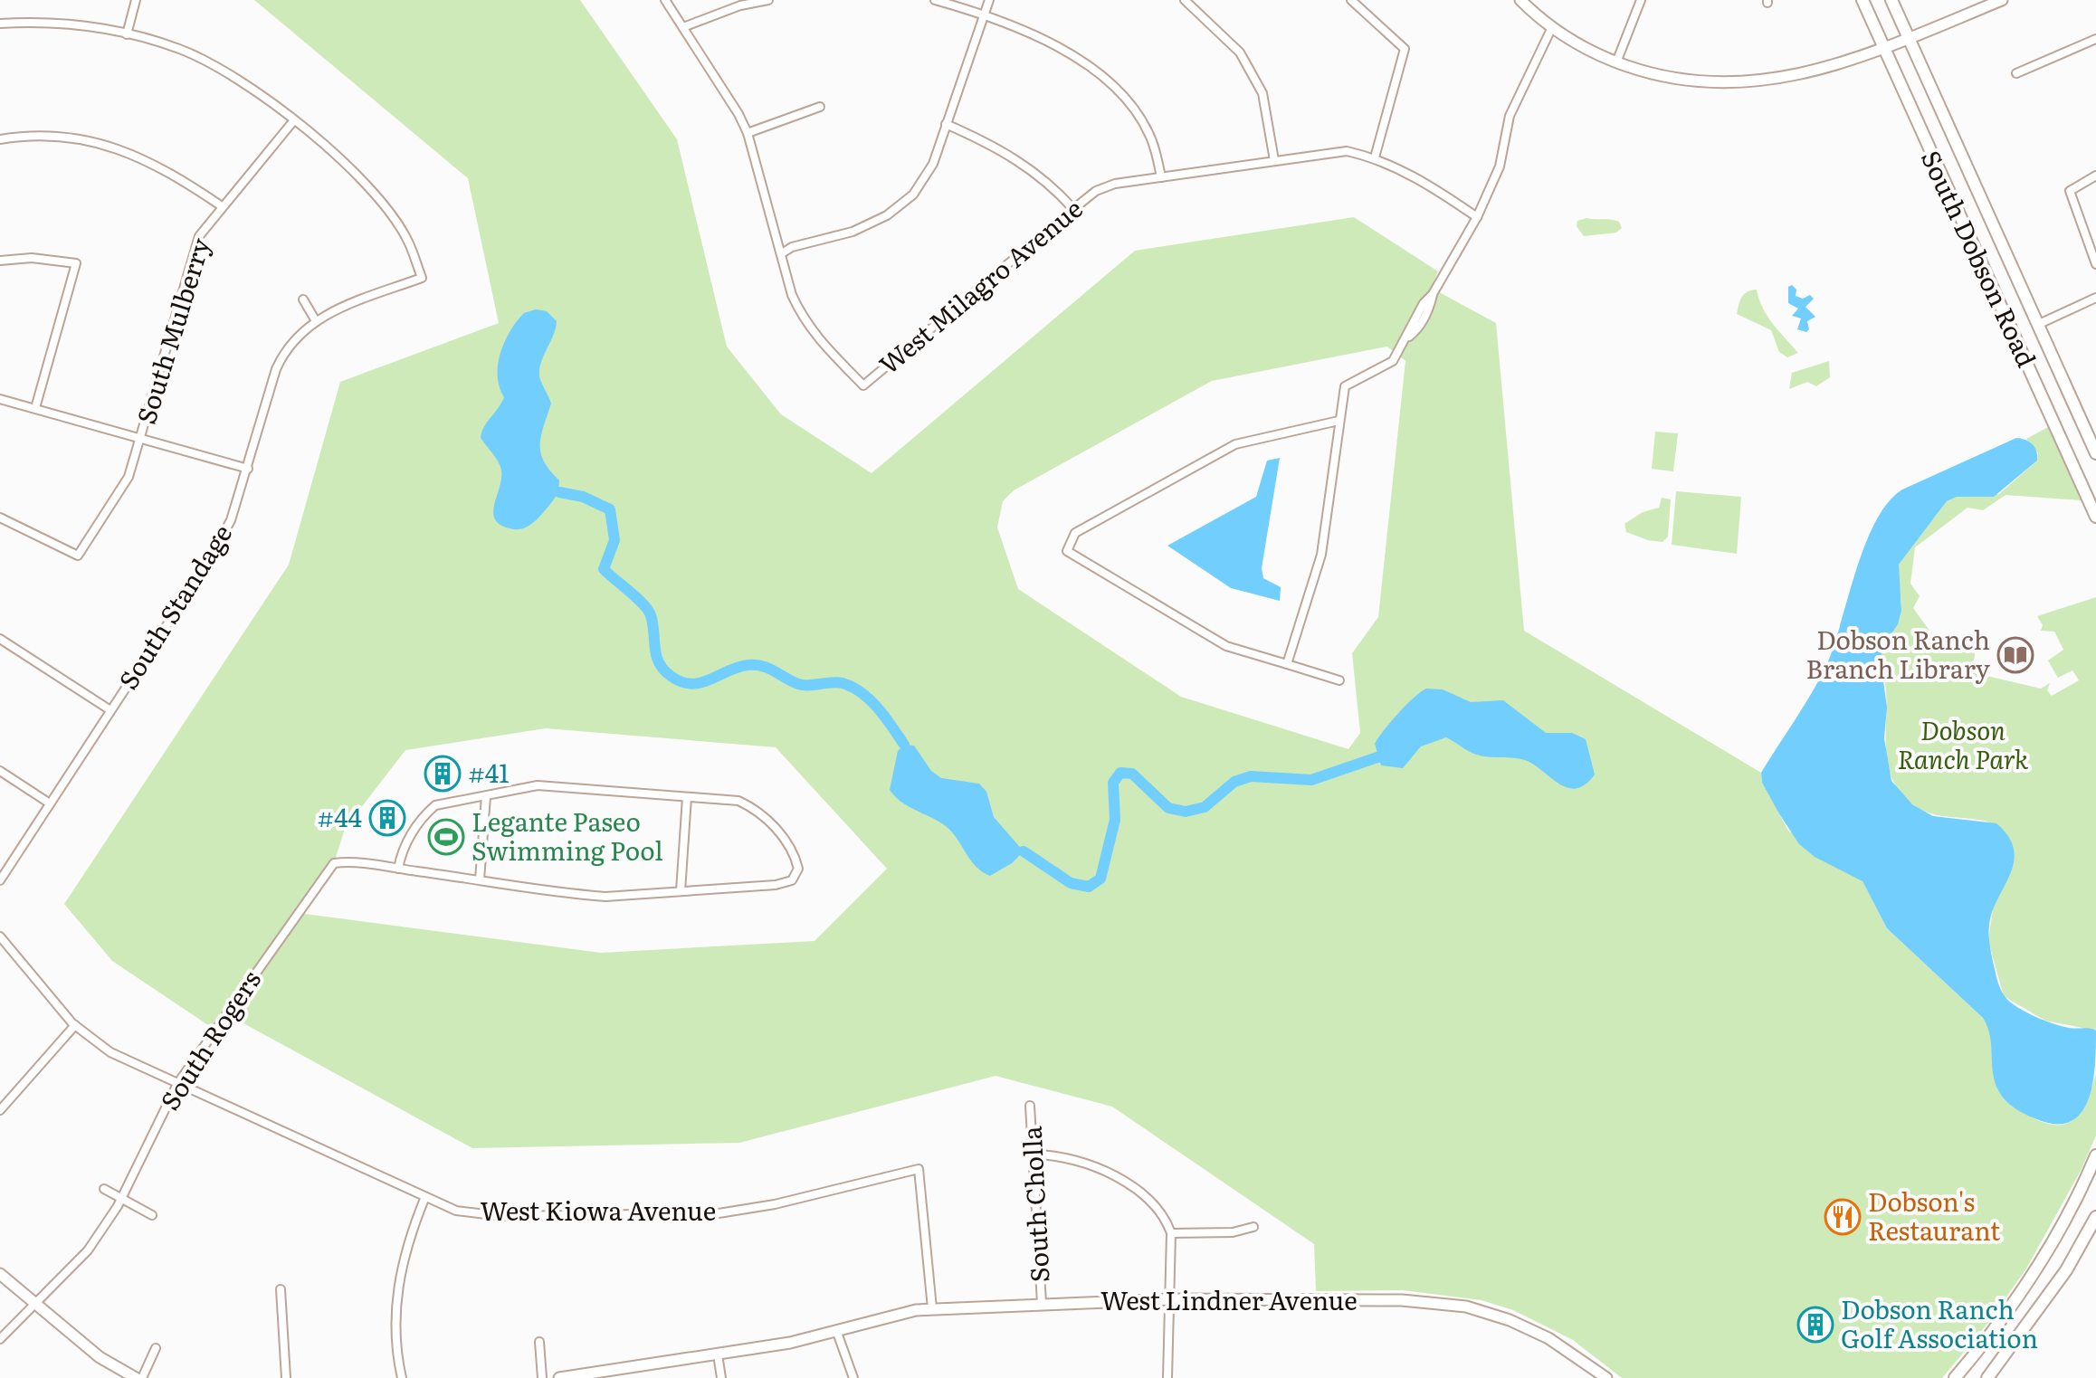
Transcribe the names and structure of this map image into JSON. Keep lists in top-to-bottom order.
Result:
{
  "streets": {
    "main road": ["South Dobson Road"],
    "street": [
      "West Milagro Avenue",
      "South Mulberry",
      "South Standage",
      "South Rogers",
      "South Cholla",
      "West Kiowa Avenue",
      "West Lindner Avenue"
    ]
  },
  "crossings": [
    ["South Mulberry", "South Standage"],
    ["South Rogers", "West Kiowa Avenue"],
    ["South Cholla", "West Lindner Avenue"],
    ["West Kiowa Avenue", "West Lindner Avenue"]
  ],
  "parks": ["Dobson Ranch Park"],
  "places": {
    "library": ["Dobson Ranch Branch Library"],
    "building": ["#41", "#44", "Dobson Ranch Golf Association"],
    "sports": ["Legante Paseo Swimming Pool"],
    "restaurant": ["Dobson's Restaurant"]
  }
}
